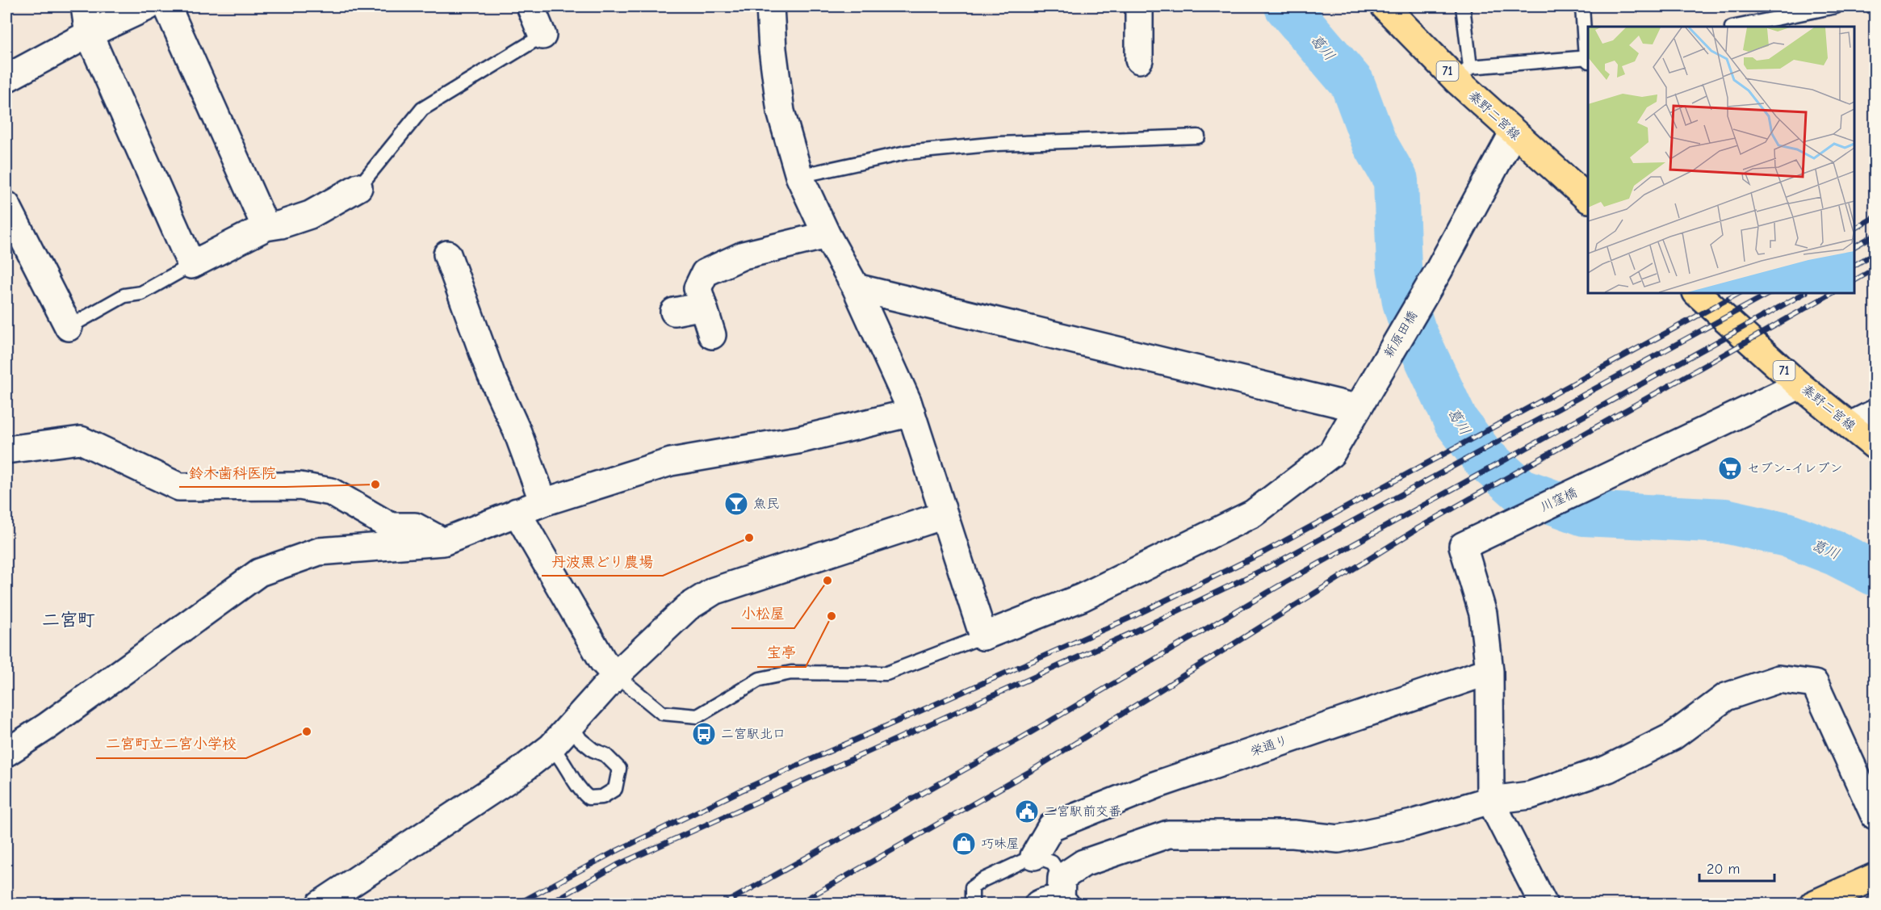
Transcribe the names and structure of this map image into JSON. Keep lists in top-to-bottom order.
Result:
{
  "streets": {
    "main road": ["71", "秦野二宮線"],
    "street": ["新原田橋", "川窪橋", "栄通り"]
  },
  "crossings": [
    ["秦野二宮線", "新原田橋"],
    ["秦野二宮線", "川窪橋"],
    ["川窪橋", "栄通り"]
  ],
  "districts": ["二宮町"],
  "water": ["葛川"],
  "places": {
    "supermarket": ["セブン-イレブン"],
    "other": [
      "鈴木歯科医院",
      "丹波黒どり農場",
      "小松屋",
      "宝亭",
      "二宮町立二宮小学校"
    ],
    "bar": ["魚民"],
    "bus stop": ["二宮駅北口"],
    "public building": ["二宮駅前交番"],
    "shop": ["巧味屋"]
  },
  "scale_bar": "20 m"
}
